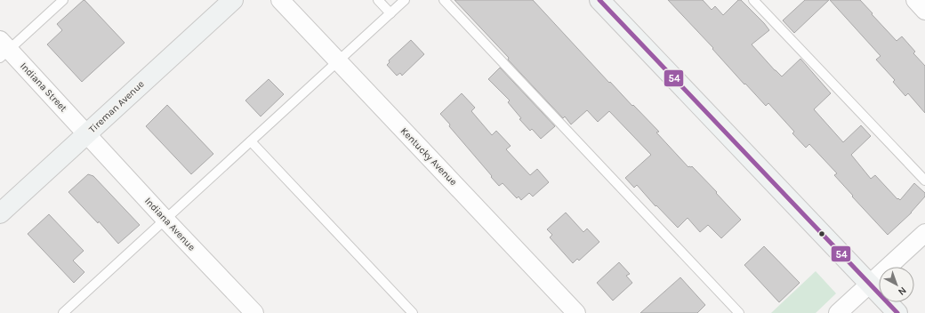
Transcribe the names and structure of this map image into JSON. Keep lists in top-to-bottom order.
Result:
{
  "streets": {
    "street": [
      "Indiana Street",
      "Tireman Avenue",
      "Kentucky Avenue",
      "Indiana Avenue"
    ]
  },
  "crossings": [
    ["Indiana Street", "Tireman Avenue"],
    ["Indiana Street", "Indiana Avenue"],
    ["Tireman Avenue", "Indiana Avenue"]
  ],
  "lines": ["transit line 54"],
  "north": "bottom right"
}
